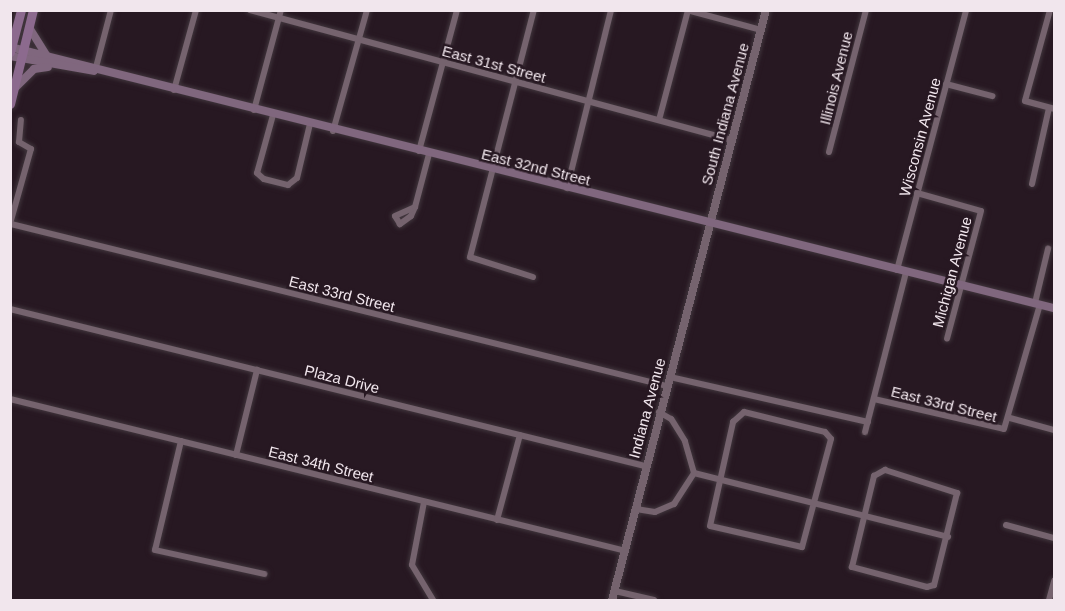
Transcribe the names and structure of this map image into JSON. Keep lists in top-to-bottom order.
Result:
{
  "streets": {
    "main road": ["East 32nd Street"],
    "street": [
      "East 31st Street",
      "Illinois Avenue",
      "South Indiana Avenue",
      "Wisconsin Avenue",
      "Michigan Avenue",
      "East 33rd Street",
      "Plaza Drive",
      "Indiana Avenue",
      "East 34th Street"
    ]
  },
  "crossings": [
    ["East 31st Street", "South Indiana Avenue"],
    ["South Indiana Avenue", "East 32nd Street"],
    ["South Indiana Avenue", "Indiana Avenue"],
    ["Wisconsin Avenue", "East 32nd Street"],
    ["Wisconsin Avenue", "Michigan Avenue"],
    ["East 32nd Street", "Michigan Avenue"],
    ["East 32nd Street", "Indiana Avenue"],
    ["East 33rd Street", "Indiana Avenue"],
    ["Plaza Drive", "Indiana Avenue"],
    ["Indiana Avenue", "East 34th Street"]
  ]
}
